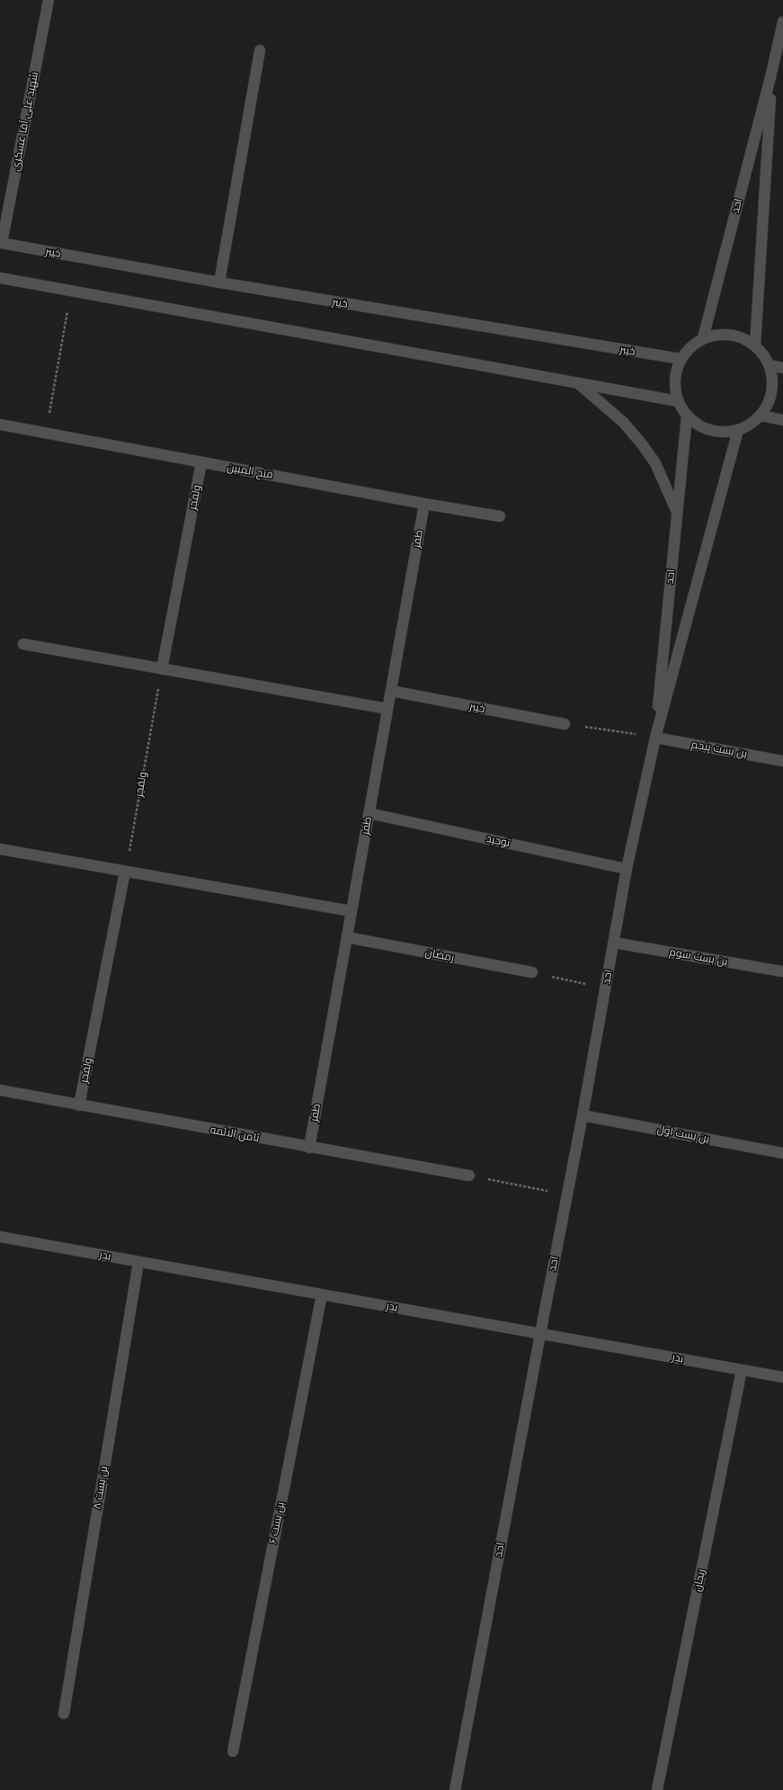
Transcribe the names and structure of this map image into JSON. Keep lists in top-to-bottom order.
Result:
{
  "streets": {
    "street": [
      "شهید علی آقا عسکری",
      "احد",
      "خیبر",
      "فتح المبین",
      "ولفجر",
      "ظفر",
      "بن بست پنجم",
      "توحید",
      "رمضان",
      "بن بست سوم",
      "ثامن الائمه",
      "بن بست اول",
      "بدر",
      "بن بست ۸",
      "بن بست ۶",
      "ریحان"
    ]
  },
  "crossings": [
    ["شهید علی آقا عسکری", "خیبر"],
    ["احد", "خیبر"],
    ["احد", "بن بست پنجم"],
    ["احد", "توحید"],
    ["احد", "بن بست سوم"],
    ["احد", "بن بست اول"],
    ["احد", "بدر"],
    ["خیبر", "ظفر"],
    ["فتح المبین", "ولفجر"],
    ["فتح المبین", "ظفر"],
    ["ولفجر", "ثامن الائمه"],
    ["ظفر", "توحید"],
    ["ظفر", "رمضان"],
    ["ظفر", "ثامن الائمه"],
    ["بدر", "بن بست ۸"],
    ["بدر", "بن بست ۶"],
    ["بدر", "ریحان"]
  ]
}
